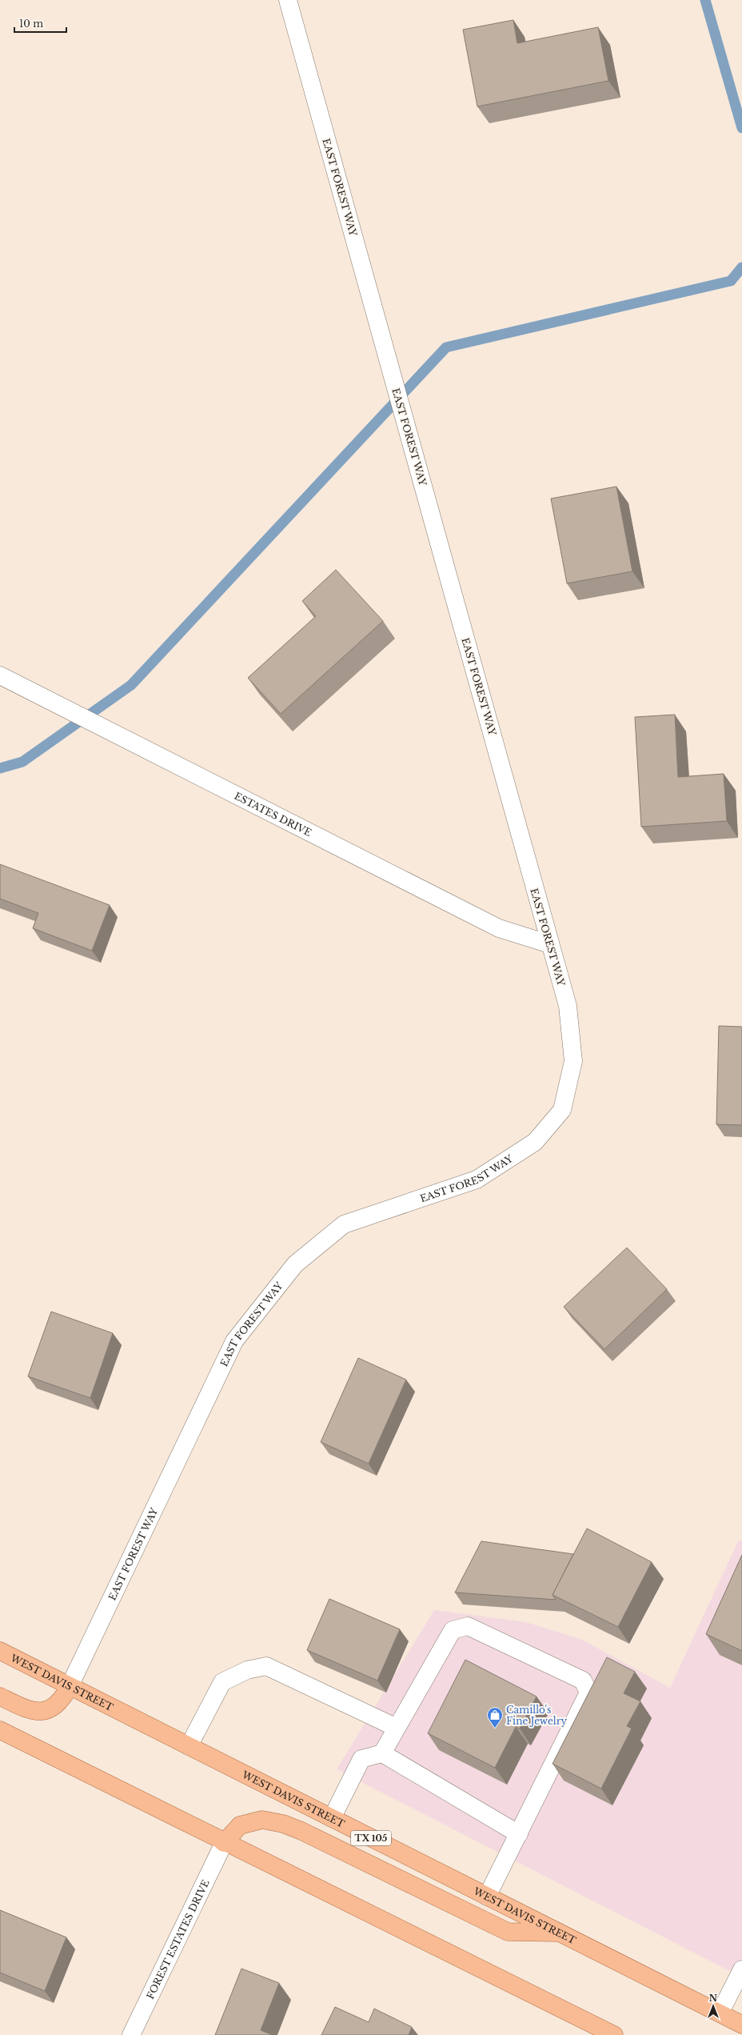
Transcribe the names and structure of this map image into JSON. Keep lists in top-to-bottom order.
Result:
{
  "streets": {
    "main road": ["WEST DAVIS STREET", "TX 105"],
    "street": ["EAST FOREST WAY", "ESTATES DRIVE", "FOREST ESTATES DRIVE"]
  },
  "crossings": [
    ["EAST FOREST WAY", "ESTATES DRIVE"],
    ["EAST FOREST WAY", "WEST DAVIS STREET"]
  ],
  "places": {
    "shop": ["Camillo's Fine Jewelry"]
  },
  "scale_bar": "10 m",
  "north": "top"
}
